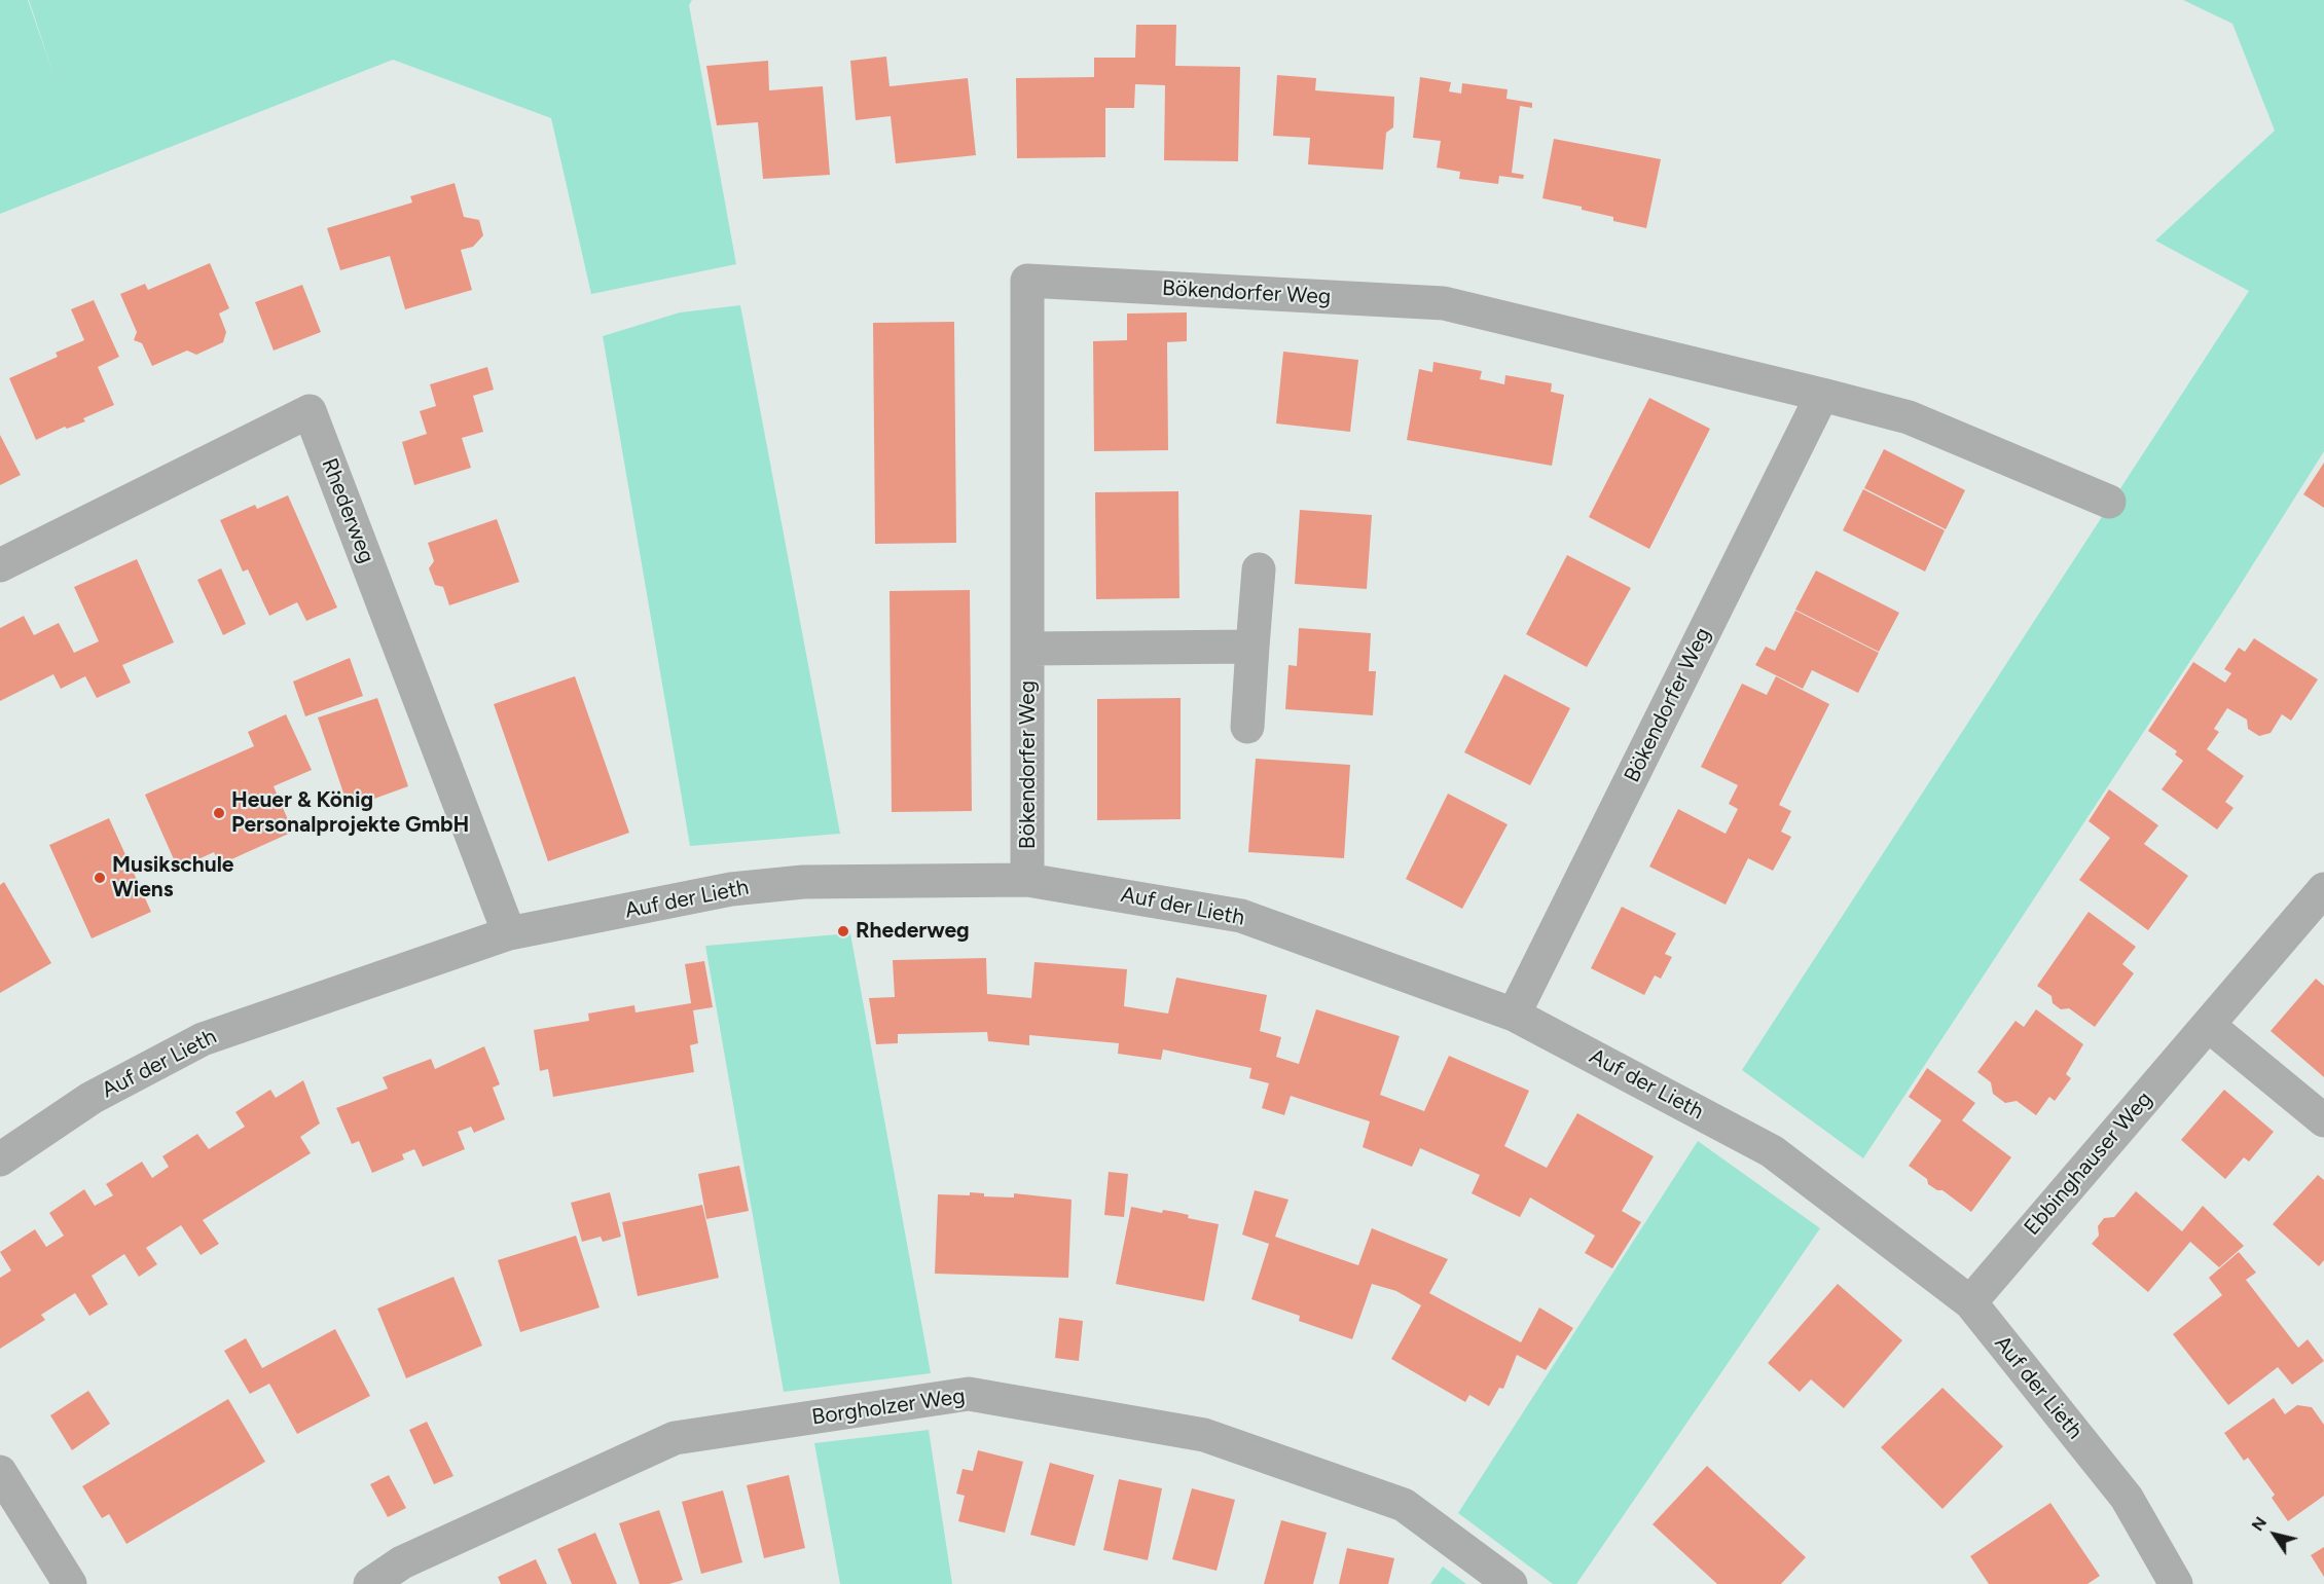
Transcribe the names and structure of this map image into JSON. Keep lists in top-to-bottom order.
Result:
{
  "streets": {
    "street": [
      "Bökendorfer Weg",
      "Rhederweg",
      "Auf der Lieth",
      "Ebbinghauser Weg",
      "Borgholzer Weg"
    ]
  },
  "crossings": [
    ["Bökendorfer Weg", "Auf der Lieth"],
    ["Rhederweg", "Auf der Lieth"],
    ["Auf der Lieth", "Ebbinghauser Weg"]
  ],
  "places": ["Heuer & König Personalprojekte GmbH", "Musikschule Wiens", "Rhederweg"],
  "north": "top left"
}
